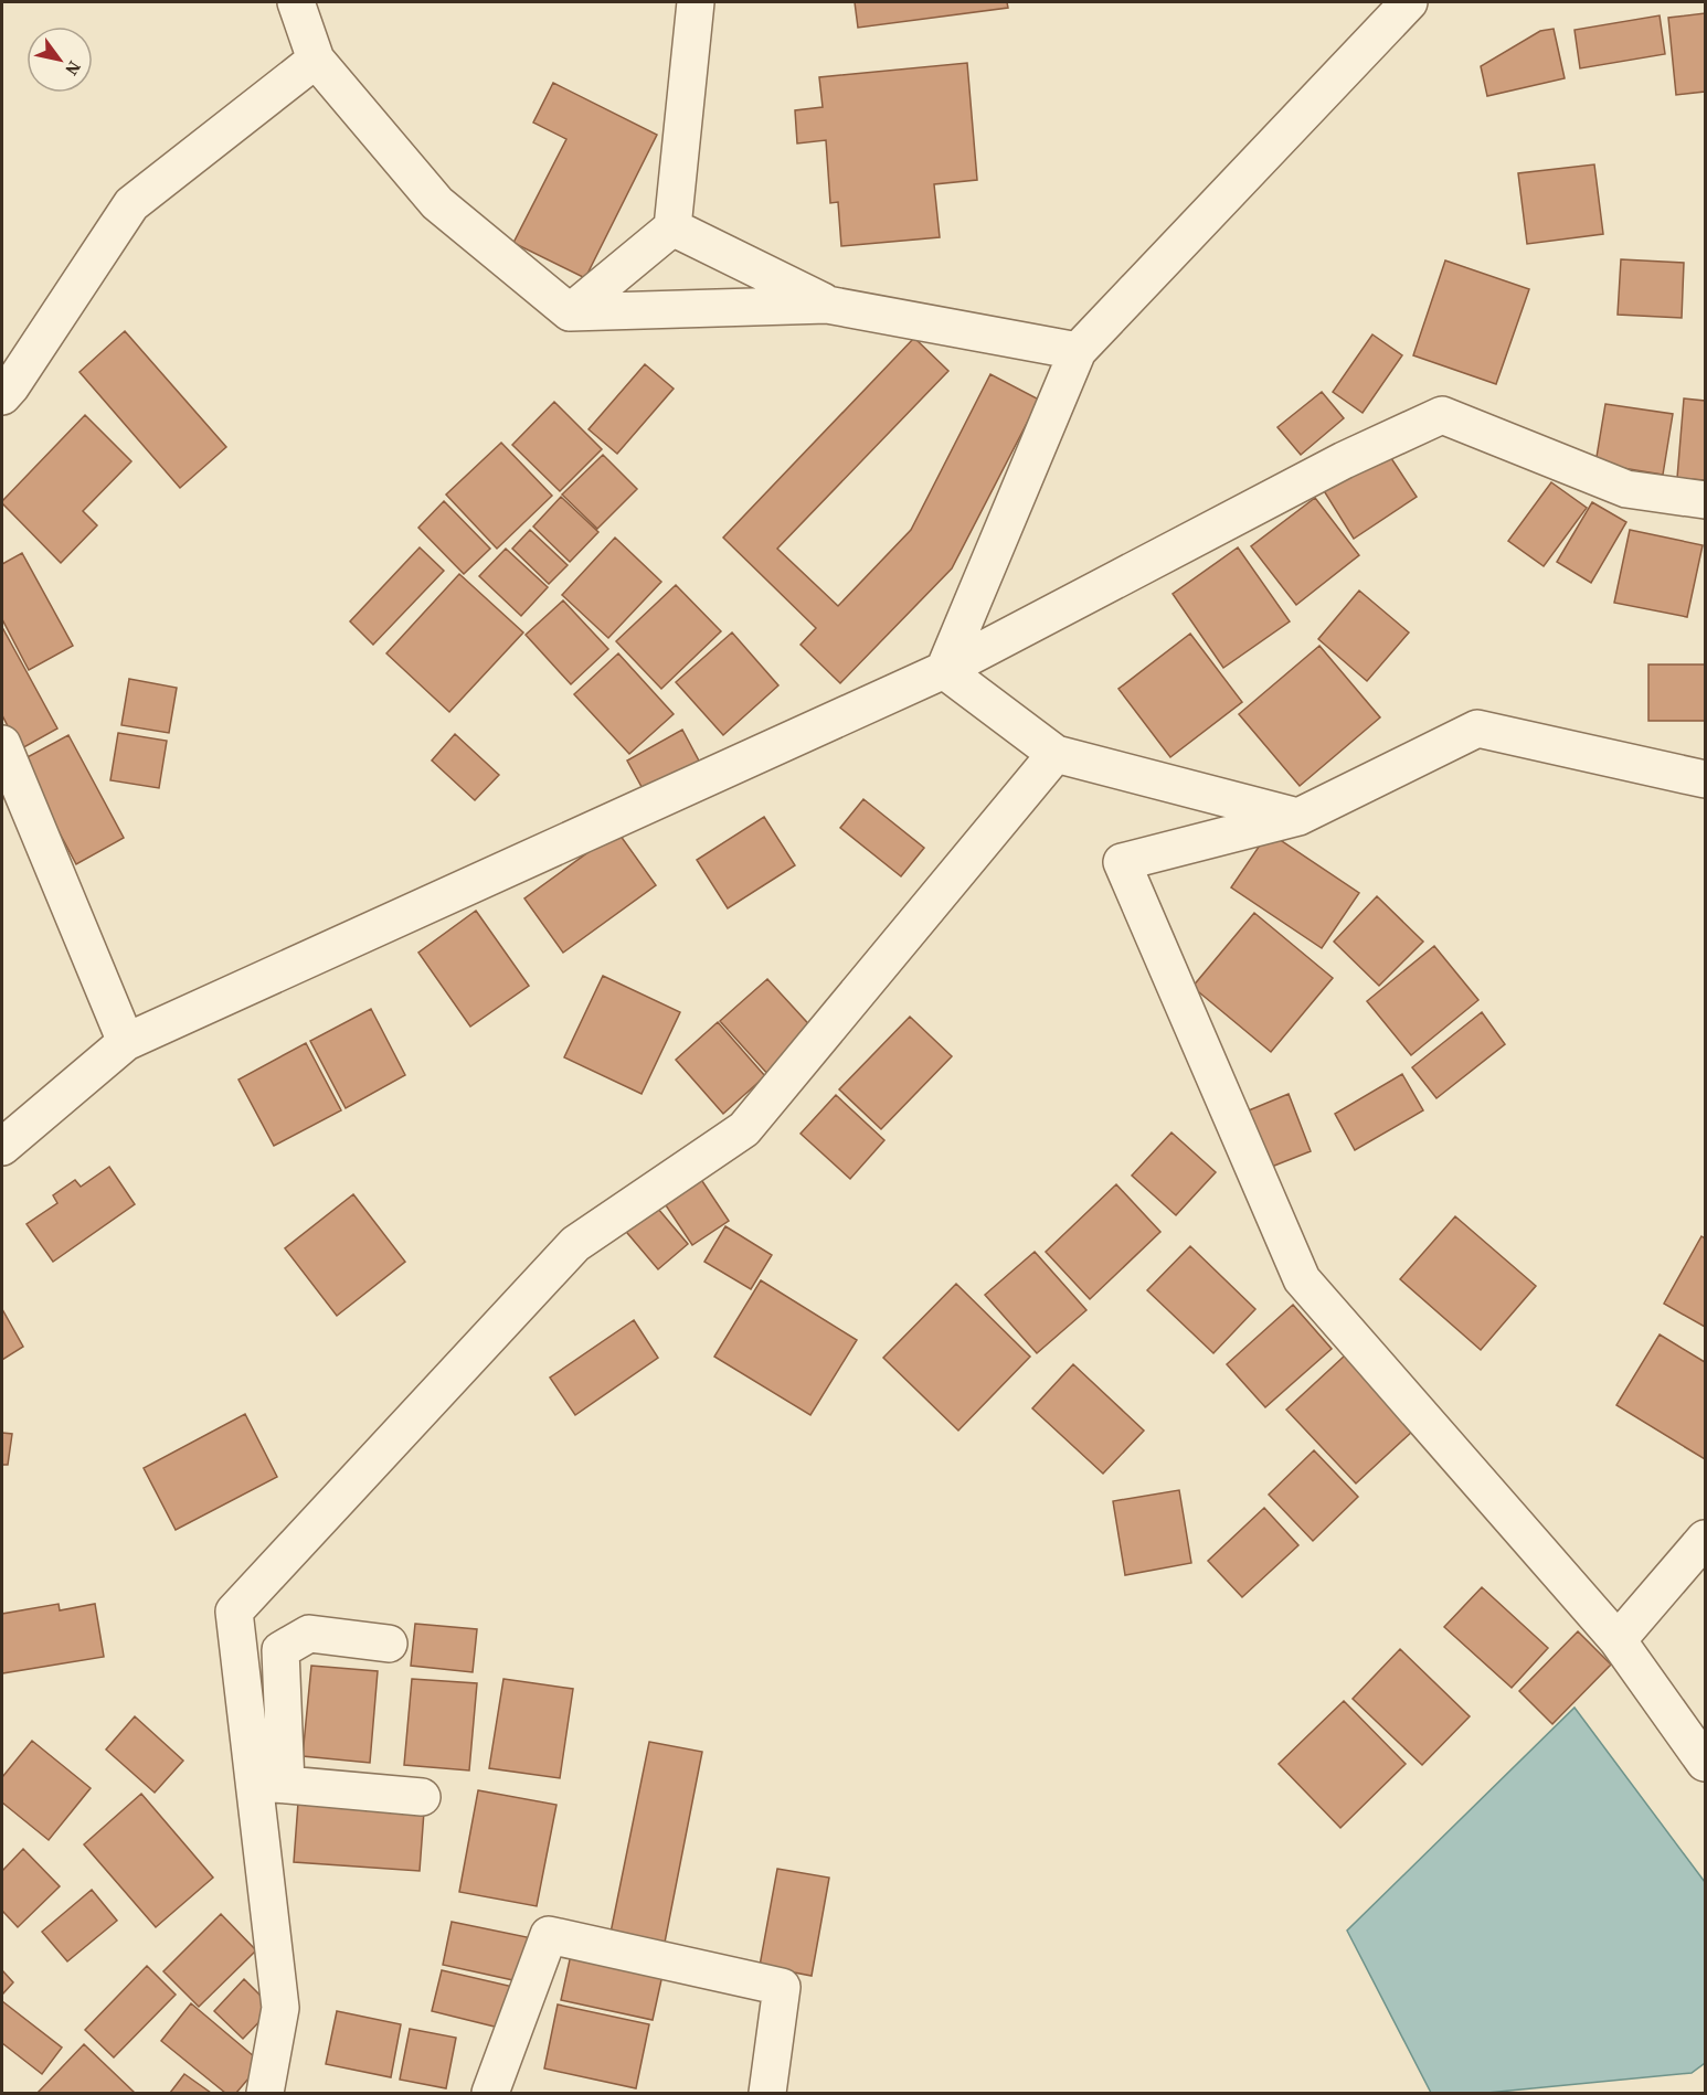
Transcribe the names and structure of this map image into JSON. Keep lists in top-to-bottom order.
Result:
{
  "north": "bottom right"
}
